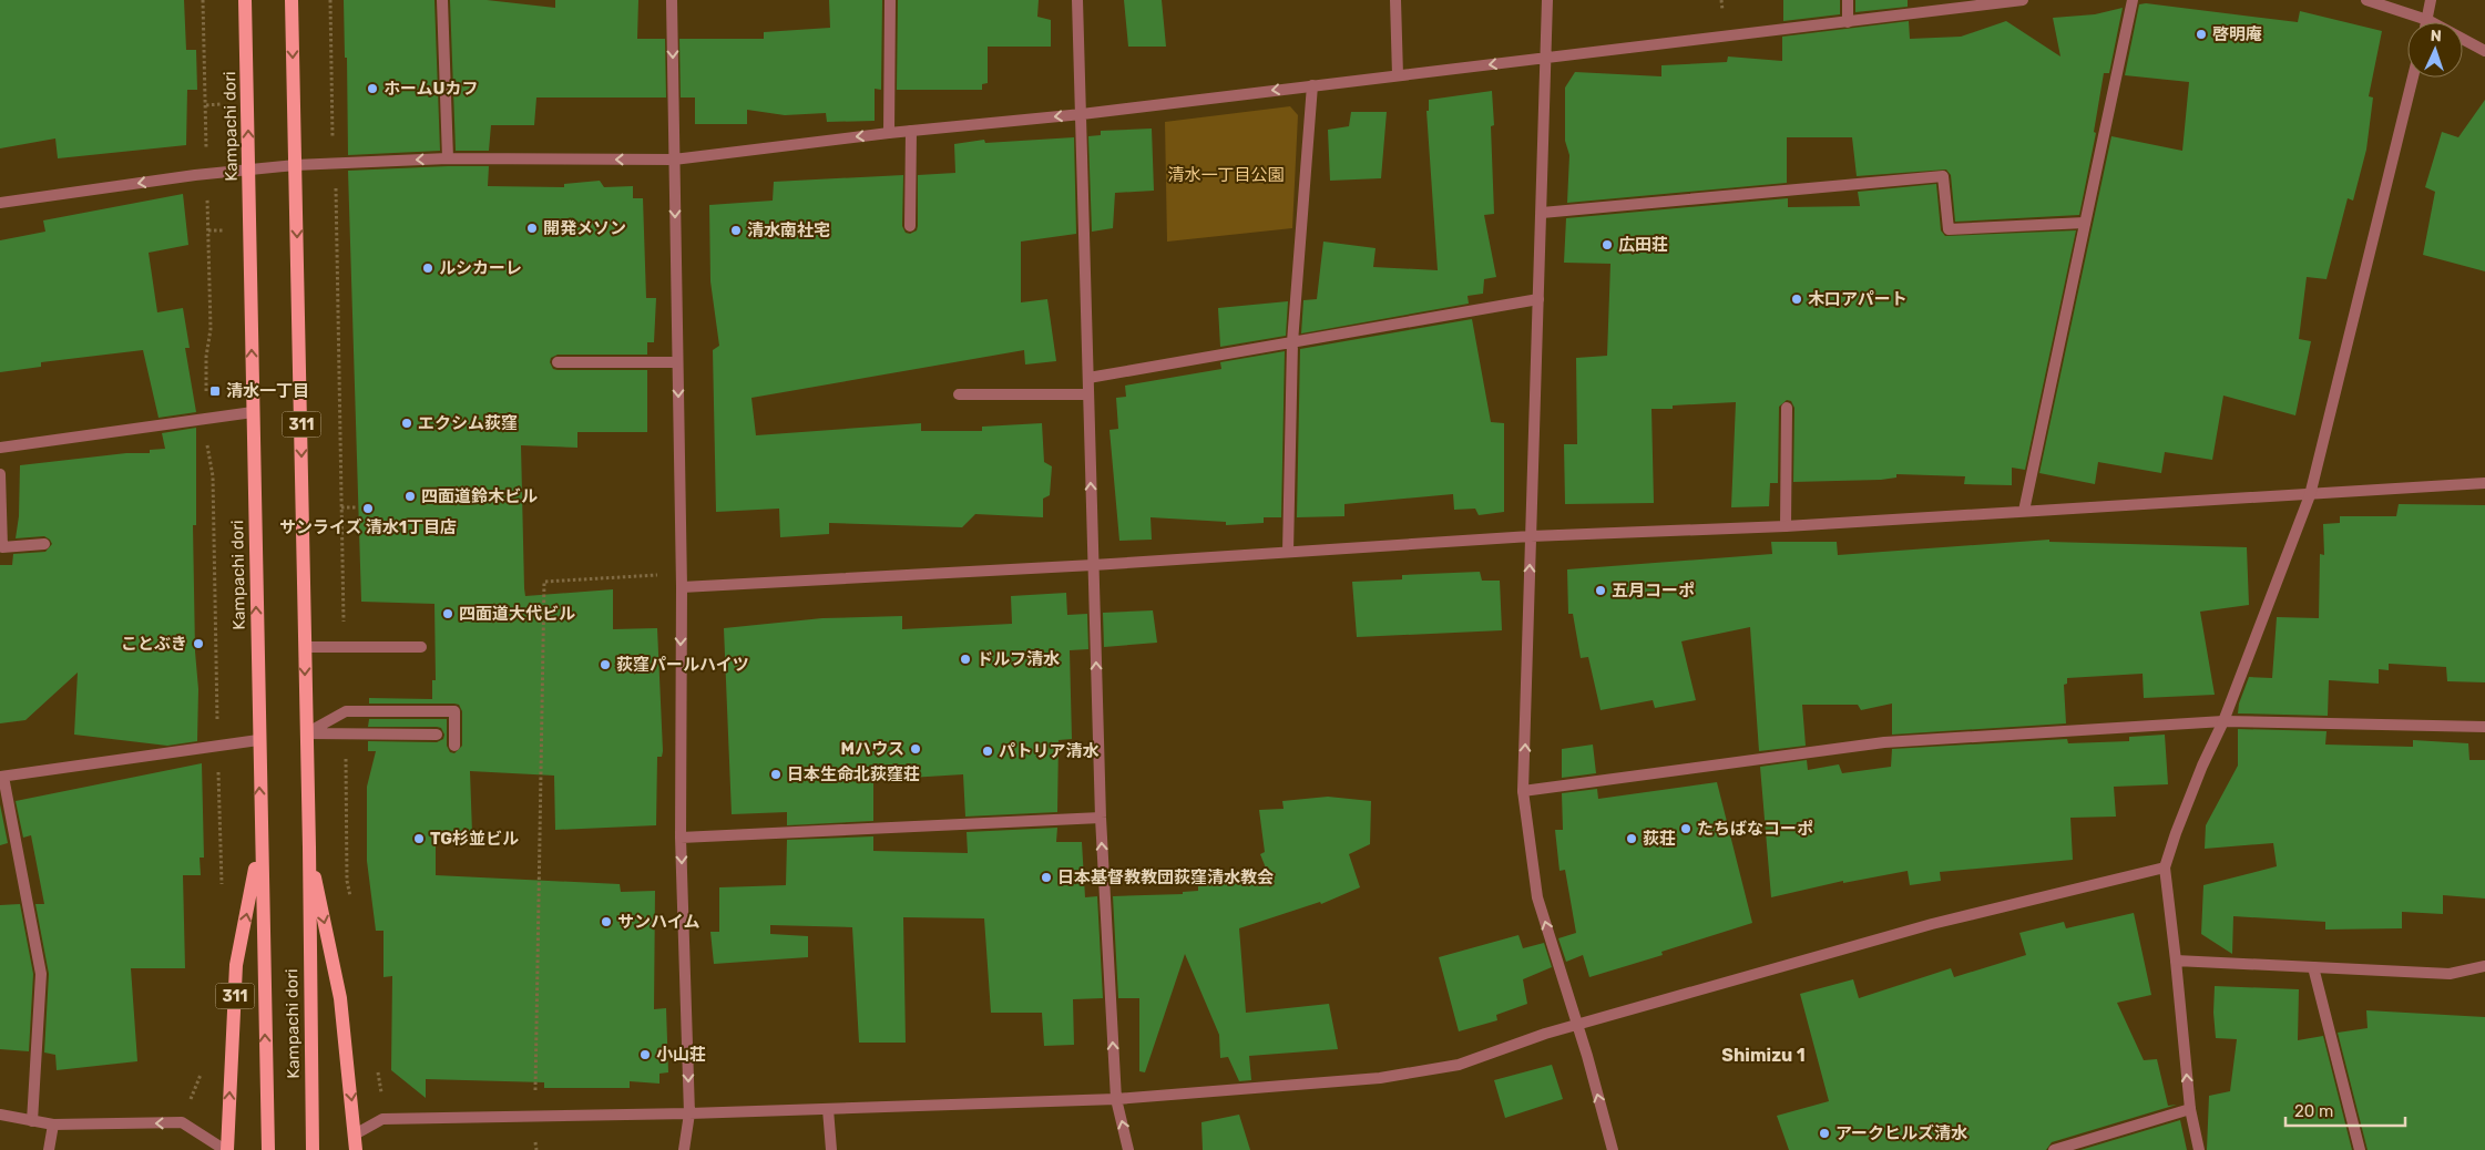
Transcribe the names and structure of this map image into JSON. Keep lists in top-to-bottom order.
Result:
{
  "streets": {
    "main road": ["Kampachi dori", "311"]
  },
  "crossings": [
    ["Kampachi dori", "311"]
  ],
  "districts": ["Shimizu 1"],
  "parks": ["清水一丁目公園"],
  "places": {
    "other": [
      "啓明庵",
      "ホームUカフ",
      "開発メソン",
      "清水南社宅",
      "広田荘",
      "ルシカーレ",
      "木口アパート",
      "エクシム荻窪",
      "四面道鈴木ビル",
      "サンライズ 清水1丁目店",
      "五月コーポ",
      "四面道大代ビル",
      "ことぶき",
      "ドルフ清水",
      "荻窪パールハイツ",
      "Mハウス",
      "パトリア清水",
      "日本生命北荻窪荘",
      "たちばなコーポ",
      "TG杉並ビル",
      "荻荘",
      "日本基督教教団荻窪清水教会",
      "サンハイム",
      "小山荘",
      "アークヒルズ清水"
    ],
    "transit": ["清水一丁目"]
  },
  "scale_bar": "20 m",
  "north": "top"
}
